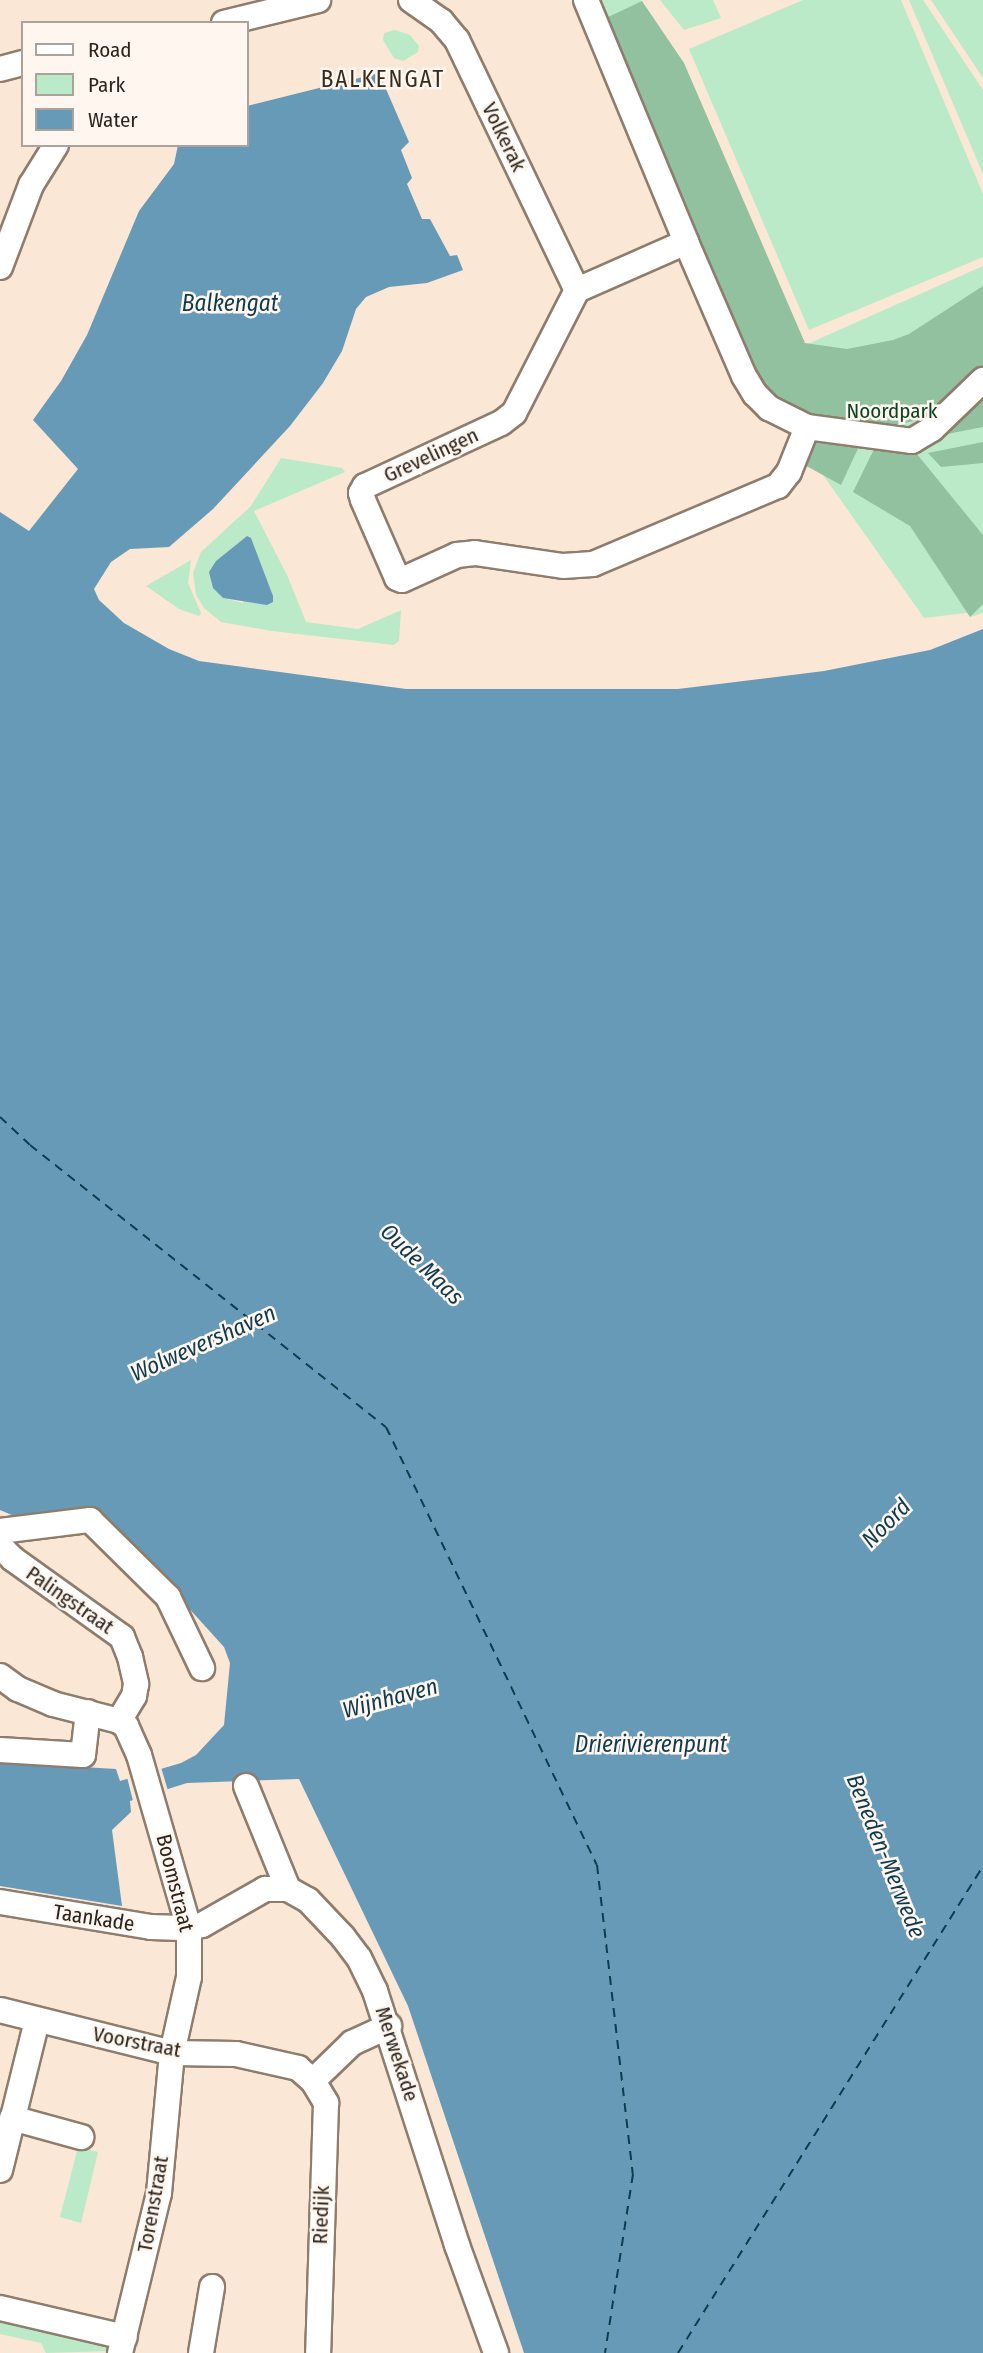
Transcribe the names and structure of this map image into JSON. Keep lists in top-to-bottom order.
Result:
{
  "streets": {
    "street": [
      "Volkerak",
      "Grevelingen",
      "Palingstraat",
      "Boomstraat",
      "Taankade",
      "Voorstraat",
      "Merwekade",
      "Torenstraat",
      "Riedijk"
    ]
  },
  "crossings": [
    ["Volkerak", "Grevelingen"],
    ["Palingstraat", "Boomstraat"],
    ["Boomstraat", "Taankade"],
    ["Boomstraat", "Voorstraat"],
    ["Boomstraat", "Torenstraat"],
    ["Voorstraat", "Torenstraat"],
    ["Voorstraat", "Riedijk"]
  ],
  "districts": ["BALKENGAT"],
  "water": [
    "Balkengat",
    "Oude Maas",
    "Wolwevershaven",
    "Noord",
    "Wijnhaven",
    "Drierivierenpunt",
    "Beneden-Merwede"
  ],
  "parks": ["Noordpark"],
  "legend": ["Road", "Park", "Water"]
}
